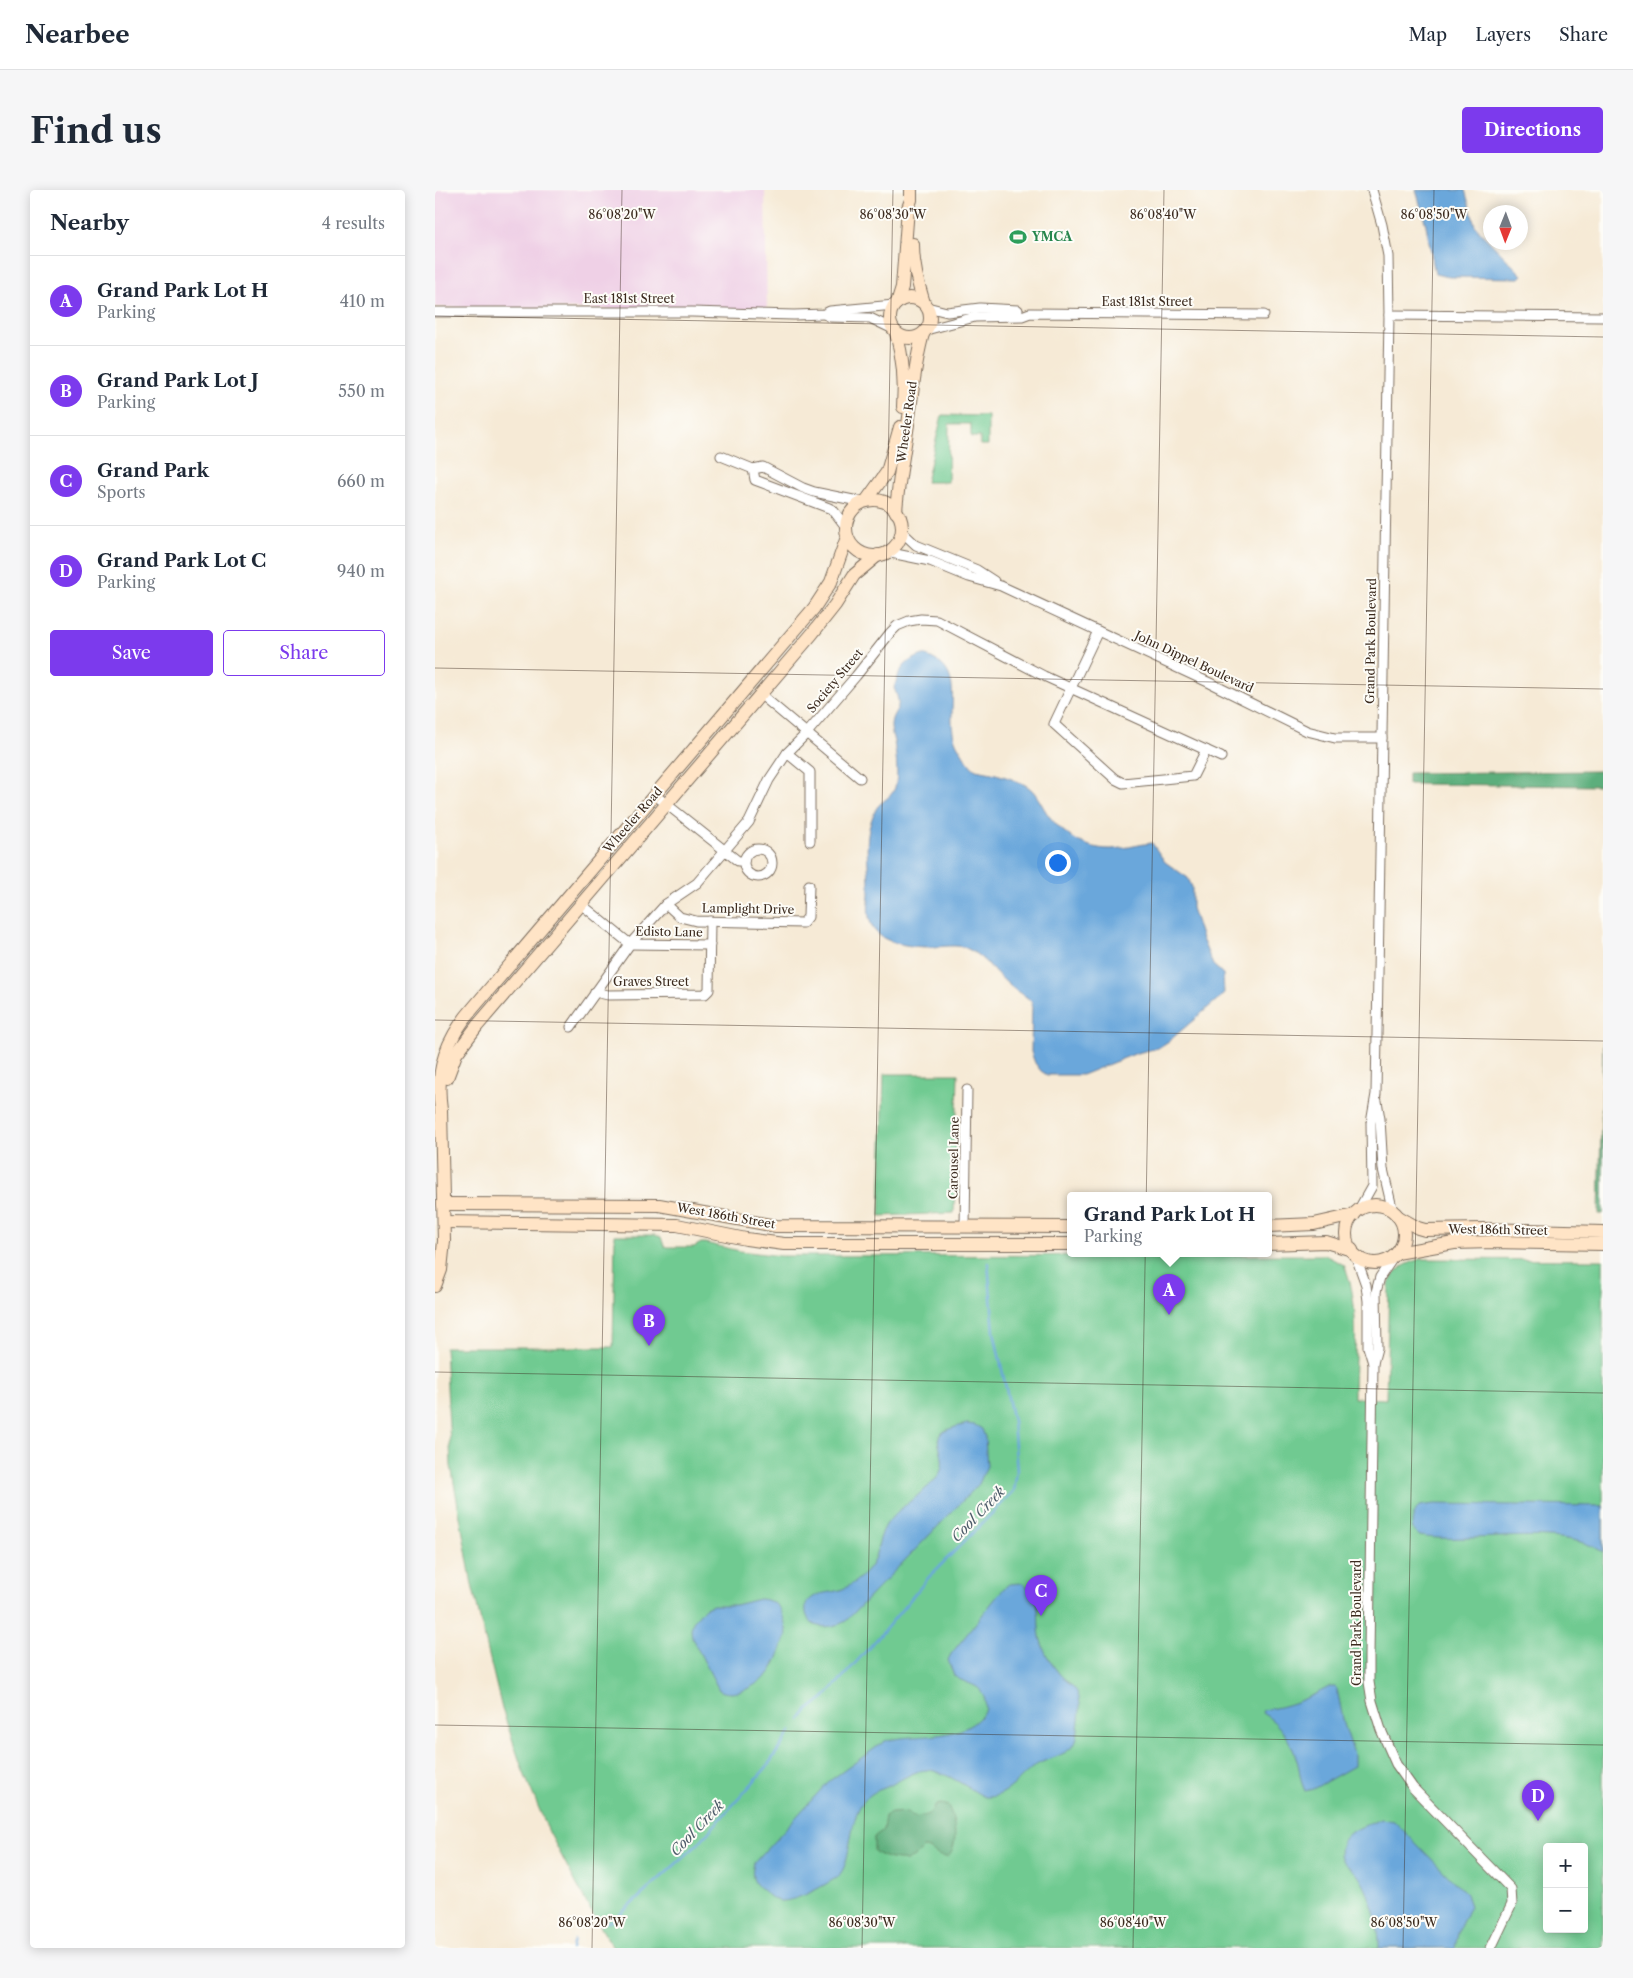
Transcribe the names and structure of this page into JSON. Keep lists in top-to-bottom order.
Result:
{
  "streets": {
    "street": [
      "East 181st Street",
      "Wheeler Road",
      "Grand Park Boulevard",
      "John Dippel Boulevard",
      "Society Street",
      "Lamplight Drive",
      "Edisto Lane",
      "Graves Street",
      "Carousel Lane",
      "West 186th Street"
    ]
  },
  "crossings": [
    ["East 181st Street", "Wheeler Road"],
    ["Wheeler Road", "John Dippel Boulevard"],
    ["Wheeler Road", "Edisto Lane"],
    ["Wheeler Road", "West 186th Street"],
    ["Grand Park Boulevard", "John Dippel Boulevard"],
    ["Grand Park Boulevard", "West 186th Street"],
    ["Society Street", "Lamplight Drive"],
    ["Society Street", "Edisto Lane"],
    ["Society Street", "Graves Street"],
    ["Edisto Lane", "Graves Street"],
    ["Carousel Lane", "West 186th Street"]
  ],
  "water": ["Cool Creek"],
  "places": {
    "sports": ["YMCA"]
  },
  "north": "bottom",
  "page": {
    "header": "Nearbee",
    "nav": ["Map", "Layers", "Share"],
    "buttons": [
      "Directions",
      ["Save", "Share"]
    ],
    "title": "Find us",
    "heading": ["Nearby", "4 results"],
    "list": [
      {
        "mark": "A",
        "name": "Grand Park Lot H",
        "note": "Parking",
        "value": "410 m"
      },
      {
        "mark": "B",
        "name": "Grand Park Lot J",
        "note": "Parking",
        "value": "550 m"
      },
      {
        "mark": "C",
        "name": "Grand Park",
        "note": "Sports",
        "value": "660 m"
      },
      {
        "mark": "D",
        "name": "Grand Park Lot C",
        "note": "Parking",
        "value": "940 m"
      }
    ],
    "popup": ["Grand Park Lot H", "Parking"],
    "pins": [
      "A",
      "B",
      "C",
      "D"
    ],
    "map_buttons": ["+", "−"]
  },
  "coordinates": [
    "86°08'20\"W",
    "86°08'30\"W",
    "86°08'40\"W",
    "86°08'50\"W"
  ]
}
